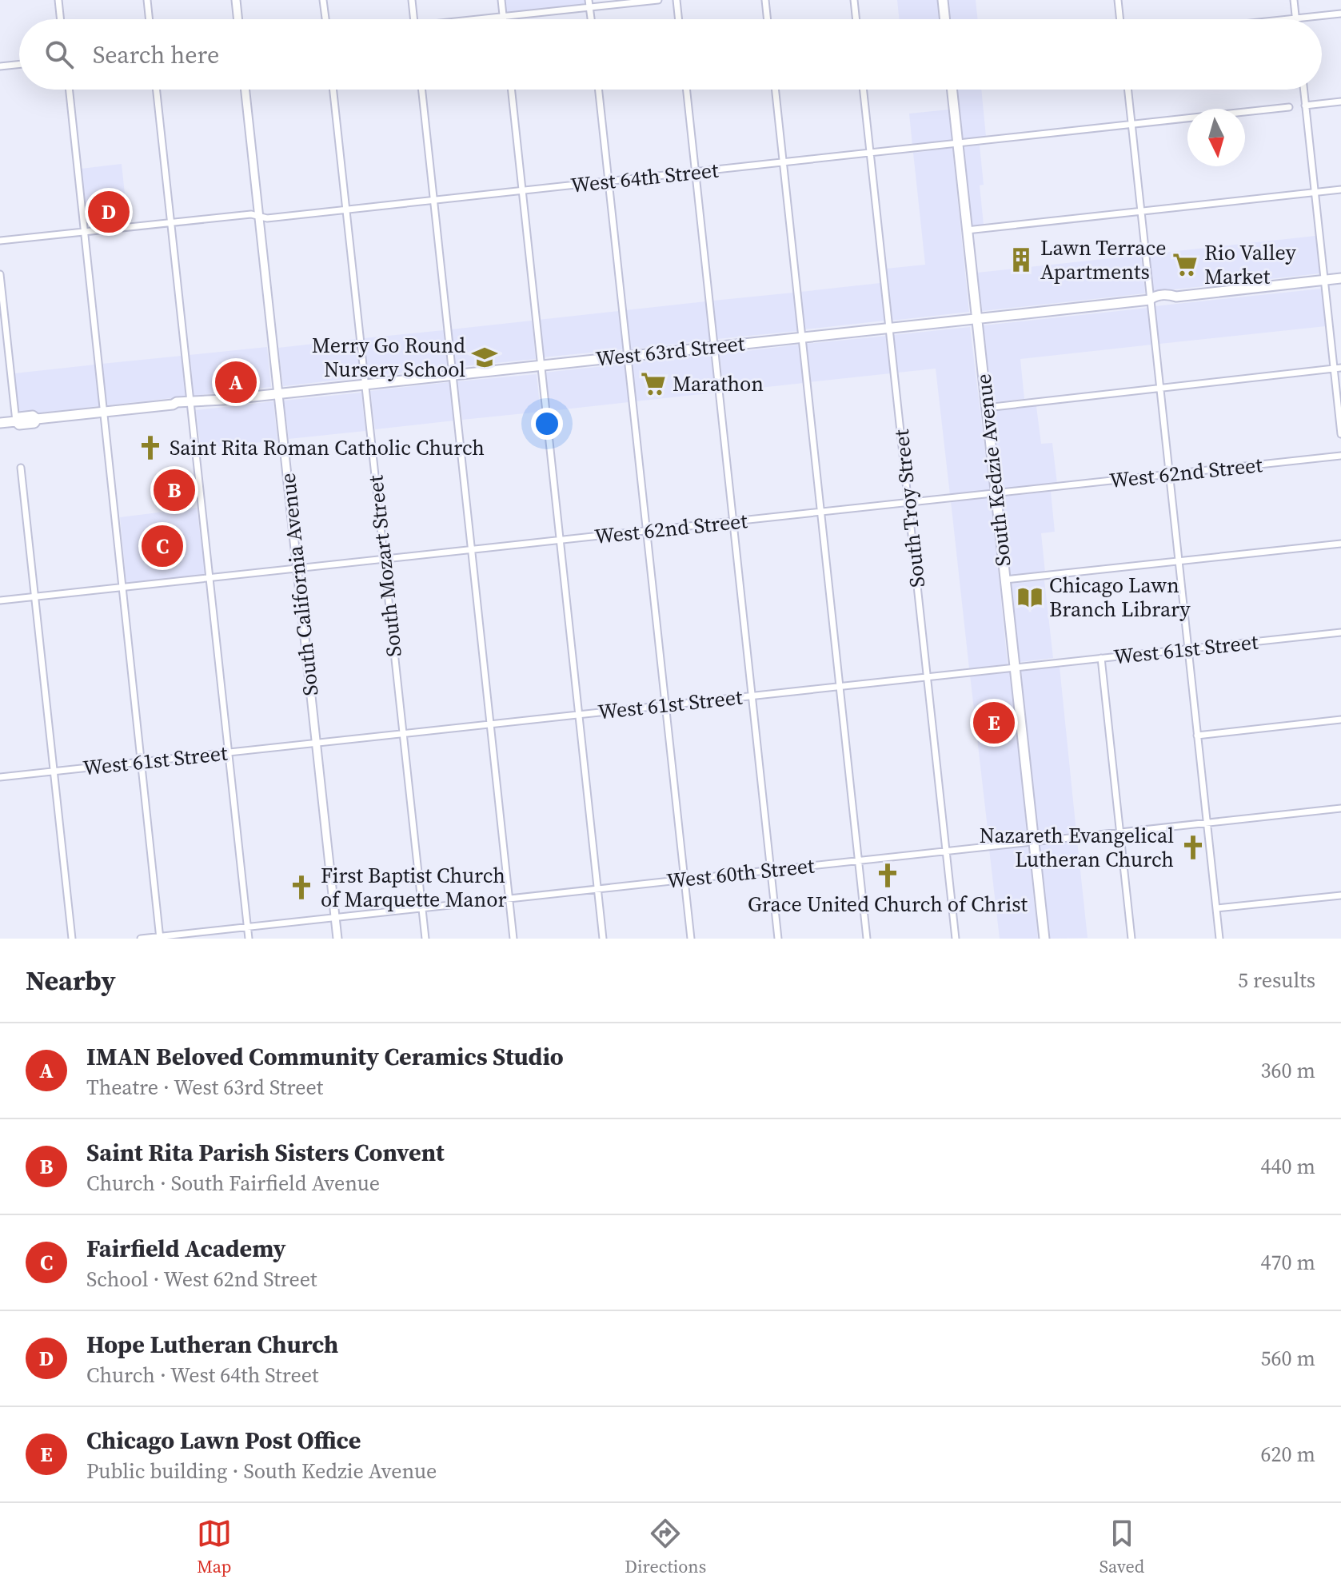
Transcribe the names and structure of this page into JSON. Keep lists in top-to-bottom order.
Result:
{
  "streets": {
    "main road": ["West 63rd Street", "South Kedzie Avenue"],
    "street": [
      "West 64th Street",
      "West 62nd Street",
      "South Troy Street",
      "South Mozart Street",
      "South California Avenue",
      "West 61st Street",
      "West 60th Street"
    ]
  },
  "crossings": [
    ["West 64th Street", "South Kedzie Avenue"],
    ["West 64th Street", "South Troy Street"],
    ["West 64th Street", "South Mozart Street"],
    ["West 64th Street", "South California Avenue"],
    ["West 63rd Street", "South Kedzie Avenue"],
    ["West 63rd Street", "South Troy Street"],
    ["West 63rd Street", "South Mozart Street"],
    ["West 63rd Street", "South California Avenue"],
    ["South Kedzie Avenue", "West 62nd Street"],
    ["South Kedzie Avenue", "West 61st Street"],
    ["South Kedzie Avenue", "West 60th Street"],
    ["West 62nd Street", "South Troy Street"],
    ["West 62nd Street", "South Mozart Street"],
    ["West 62nd Street", "South California Avenue"],
    ["South Troy Street", "West 61st Street"],
    ["South Troy Street", "West 60th Street"],
    ["South Mozart Street", "West 61st Street"],
    ["South Mozart Street", "West 60th Street"],
    ["South California Avenue", "West 61st Street"],
    ["South California Avenue", "West 60th Street"]
  ],
  "places": {
    "building": ["Lawn Terrace Apartments"],
    "supermarket": ["Rio Valley Market", "Marathon"],
    "school or university": ["Merry Go Round Nursery School"],
    "church": [
      "Saint Rita Roman Catholic Church",
      "Nazareth Evangelical Lutheran Church",
      "Grace United Church of Christ",
      "First Baptist Church of Marquette Manor"
    ],
    "library": ["Chicago Lawn Branch Library"]
  },
  "north": "bottom",
  "page": {
    "search": "Search here",
    "pins": [
      "D",
      "A",
      "B",
      "C",
      "E"
    ],
    "heading": ["Nearby", "5 results"],
    "list": [
      {
        "mark": "A",
        "name": "IMAN Beloved Community Ceramics Studio",
        "note": "Theatre · West 63rd Street",
        "value": "360 m"
      },
      {
        "mark": "B",
        "name": "Saint Rita Parish Sisters Convent",
        "note": "Church · South Fairfield Avenue",
        "value": "440 m"
      },
      {
        "mark": "C",
        "name": "Fairfield Academy",
        "note": "School · West 62nd Street",
        "value": "470 m"
      },
      {
        "mark": "D",
        "name": "Hope Lutheran Church",
        "note": "Church · West 64th Street",
        "value": "560 m"
      },
      {
        "mark": "E",
        "name": "Chicago Lawn Post Office",
        "note": "Public building · South Kedzie Avenue",
        "value": "620 m"
      }
    ],
    "nav": ["Map", "Directions", "Saved"]
  }
}
